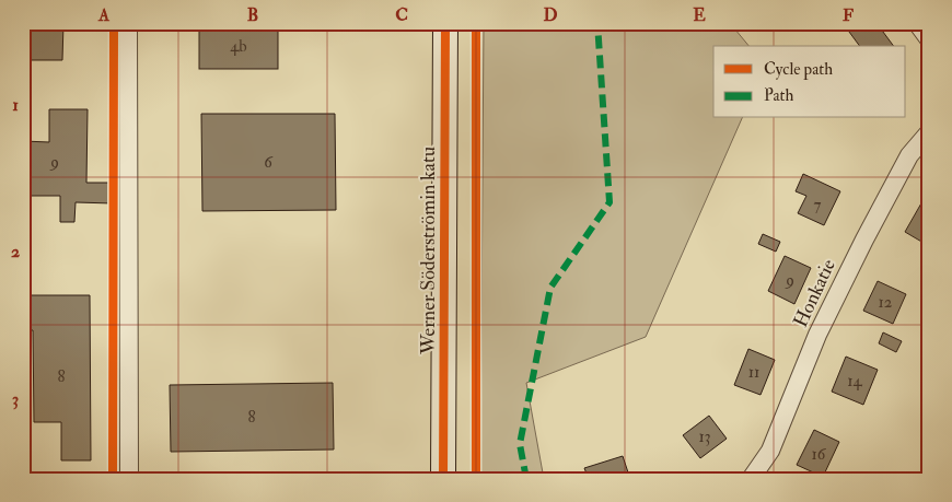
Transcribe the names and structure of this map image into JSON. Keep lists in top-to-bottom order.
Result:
{
  "streets": {
    "street": ["Werner Söderströmin katu", "Honkatie"]
  },
  "house_numbers": [
    "4b",
    "9",
    "6",
    "7",
    "9",
    "12",
    "11",
    "8",
    "14",
    "8",
    "13",
    "16"
  ],
  "legend": ["Cycle path", "Path"],
  "grid": {
    "columns": [
      "A",
      "B",
      "C",
      "D",
      "E",
      "F"
    ],
    "rows": ["1", "2", "3"]
  }
}
